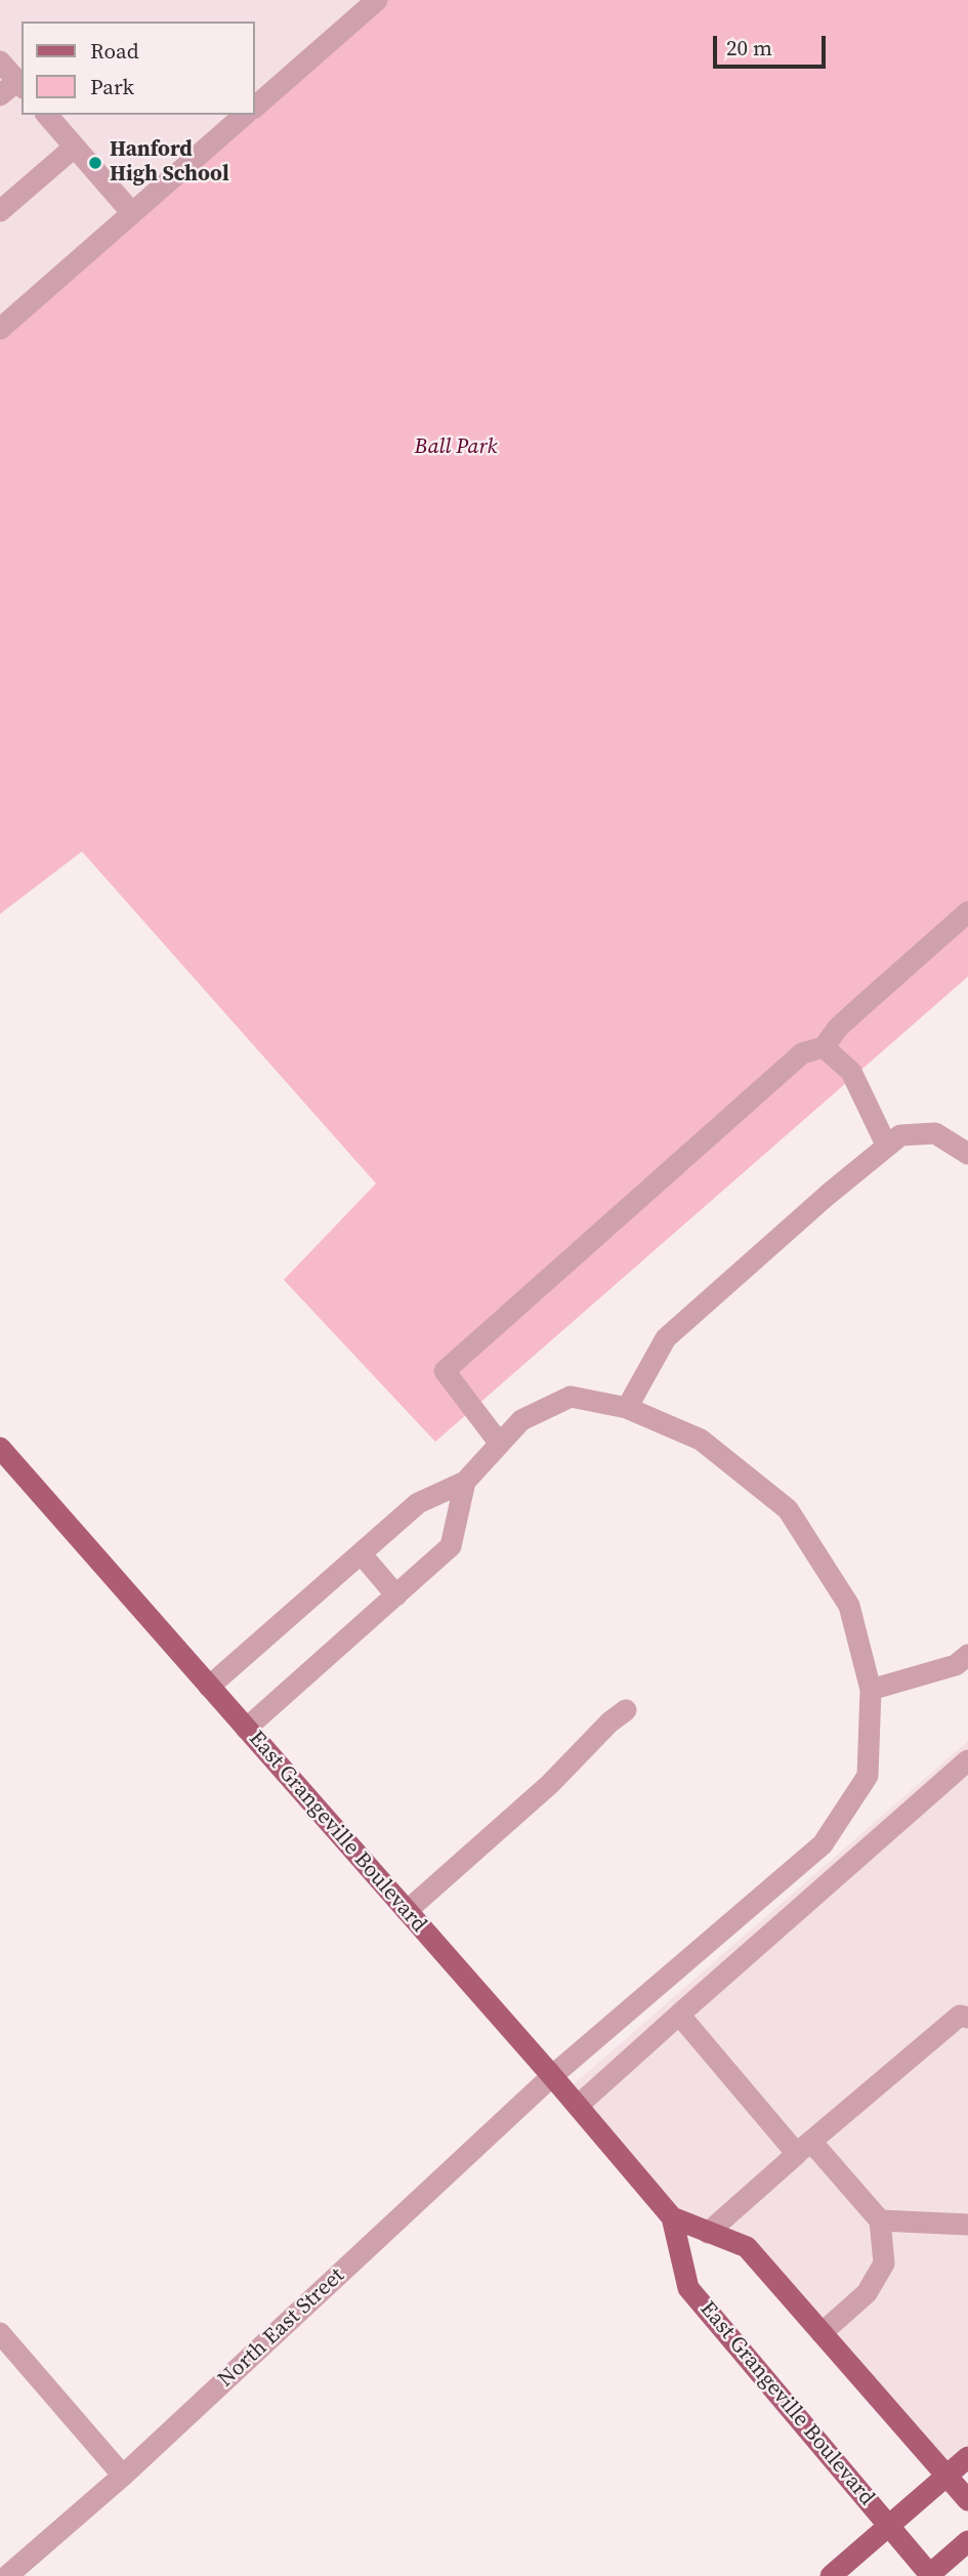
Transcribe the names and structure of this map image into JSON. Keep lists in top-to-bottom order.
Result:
{
  "streets": {
    "main road": ["East Grangeville Boulevard"],
    "street": ["North East Street"]
  },
  "crossings": [
    ["East Grangeville Boulevard", "North East Street"]
  ],
  "parks": ["Ball Park"],
  "places": ["Hanford High School"],
  "legend": ["Road", "Park"],
  "scale_bar": "20 m"
}
